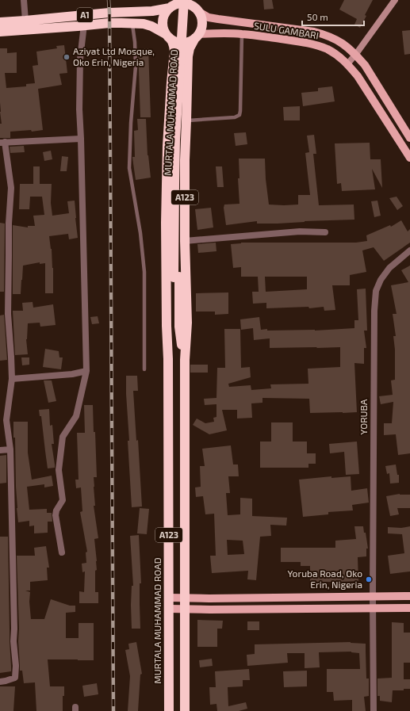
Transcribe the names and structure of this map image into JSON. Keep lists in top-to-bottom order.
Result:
{
  "streets": {
    "highway": ["A1", "MURTALA MUHAMMAD ROAD", "A123"],
    "main road": ["SULU GAMBARI"],
    "street": ["YORUBA"]
  },
  "crossings": [
    ["A1", "SULU GAMBARI"],
    ["A1", "MURTALA MUHAMMAD ROAD"],
    ["SULU GAMBARI", "MURTALA MUHAMMAD ROAD"]
  ],
  "places": ["Aziyat Ltd Mosque, Oko Erin, Nigeria", "Yoruba Road, Oko Erin, Nigeria"],
  "scale_bar": "50 m"
}
